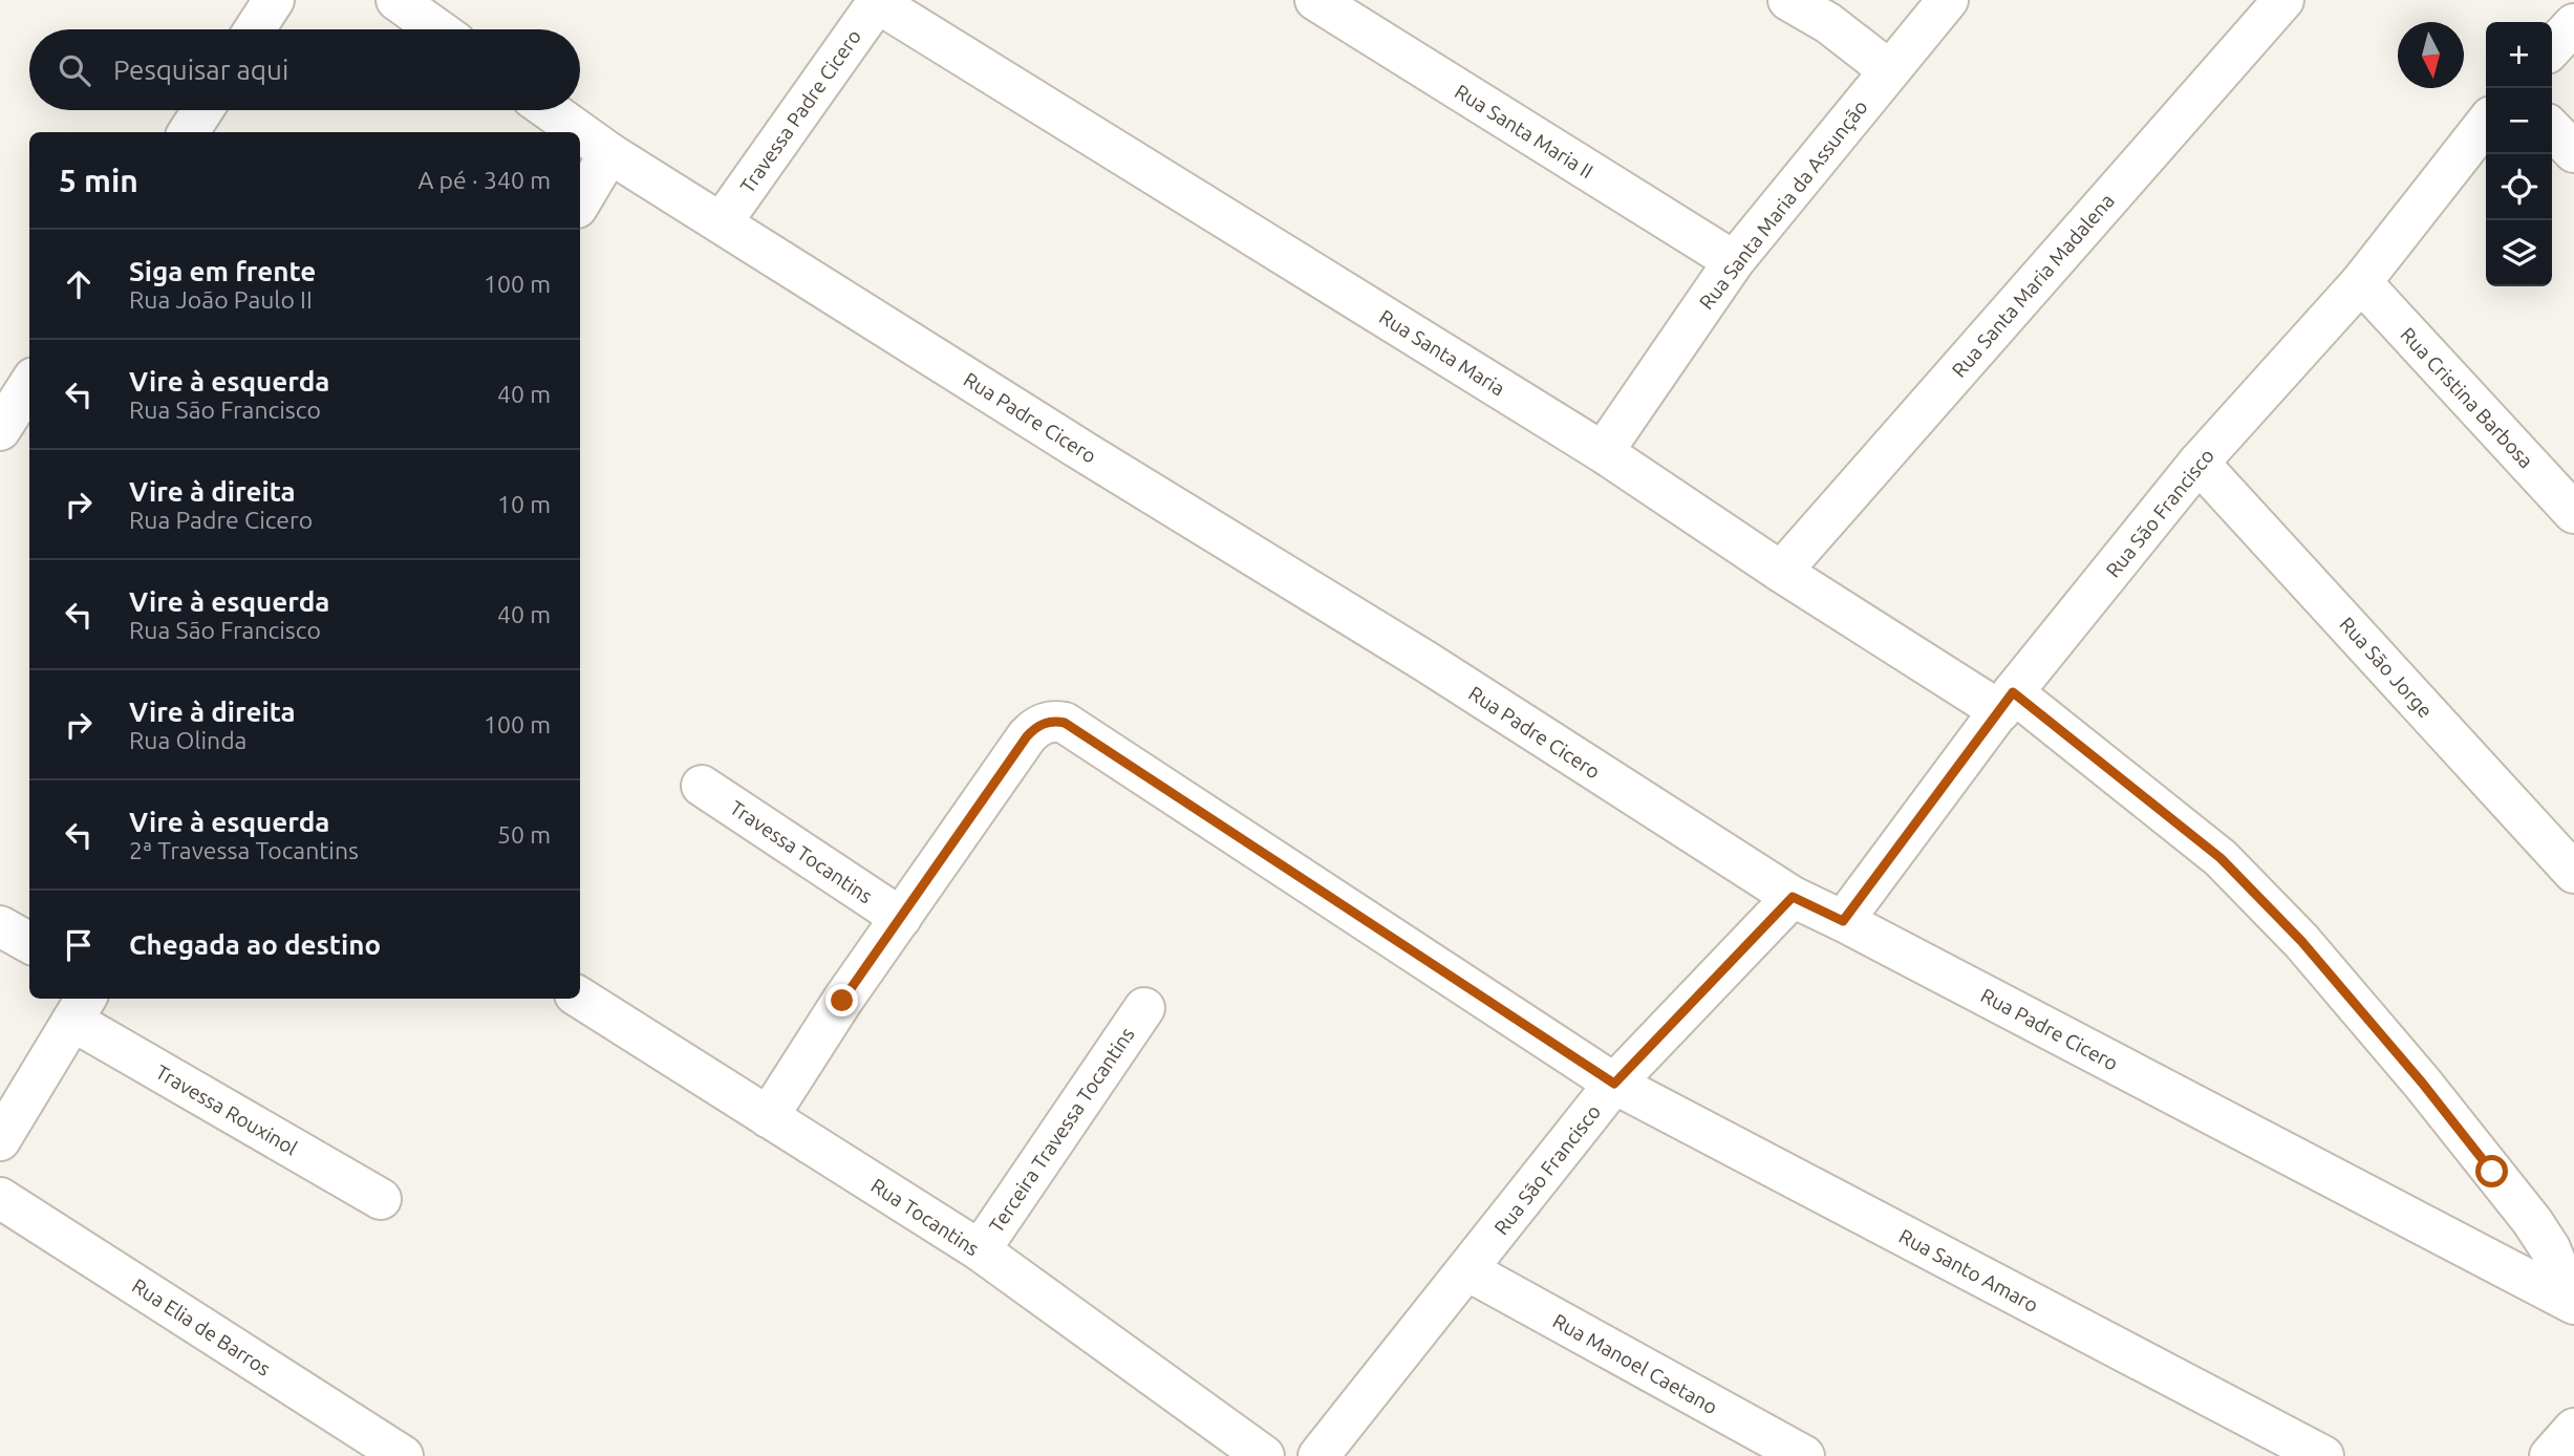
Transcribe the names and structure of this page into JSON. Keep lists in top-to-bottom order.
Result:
{
  "streets": {
    "street": [
      "Travessa Padre Cicero",
      "Rua Santa Maria II",
      "Rua Santa Maria da Assunção",
      "Rua Santa Maria Madalena",
      "Rua Santa Maria",
      "Rua Cristina Barbosa",
      "Rua Padre Cicero",
      "Rua São Francisco",
      "Rua São Jorge",
      "Travessa Tocantins",
      "Travessa Rouxinol",
      "Terceira Travessa Tocantins",
      "Rua Tocantins",
      "Rua Santo Amaro",
      "Rua Elia de Barros",
      "Rua Manoel Caetano"
    ]
  },
  "crossings": [
    ["Travessa Padre Cicero", "Rua Santa Maria"],
    ["Travessa Padre Cicero", "Rua Padre Cicero"],
    ["Rua Santa Maria II", "Rua Santa Maria da Assunção"],
    ["Rua Santa Maria da Assunção", "Rua Santa Maria"],
    ["Rua Santa Maria Madalena", "Rua Santa Maria"],
    ["Rua Santa Maria", "Rua Padre Cicero"],
    ["Rua Santa Maria", "Rua São Francisco"],
    ["Rua Cristina Barbosa", "Rua São Francisco"],
    ["Rua Padre Cicero", "Rua São Francisco"],
    ["Rua São Francisco", "Rua São Jorge"],
    ["Rua São Francisco", "Rua Santo Amaro"],
    ["Rua São Francisco", "Rua Manoel Caetano"],
    ["Travessa Tocantins", "Rua Santo Amaro"],
    ["Terceira Travessa Tocantins", "Rua Tocantins"]
  ],
  "north": "bottom",
  "page": {
    "map_buttons": ["+", "−"],
    "search": "Pesquisar aqui",
    "heading": ["5 min", "A pé · 340 m"],
    "list": [
      ["Siga em frente", "Rua João Paulo II", "100 m"],
      ["Vire à esquerda", "Rua São Francisco", "40 m"],
      ["Vire à direita", "Rua Padre Cicero", "10 m"],
      ["Vire à esquerda", "Rua São Francisco", "40 m"],
      ["Vire à direita", "Rua Olinda", "100 m"],
      ["Vire à esquerda", "2ª Travessa Tocantins", "50 m"],
      "Chegada ao destino"
    ]
  }
}
